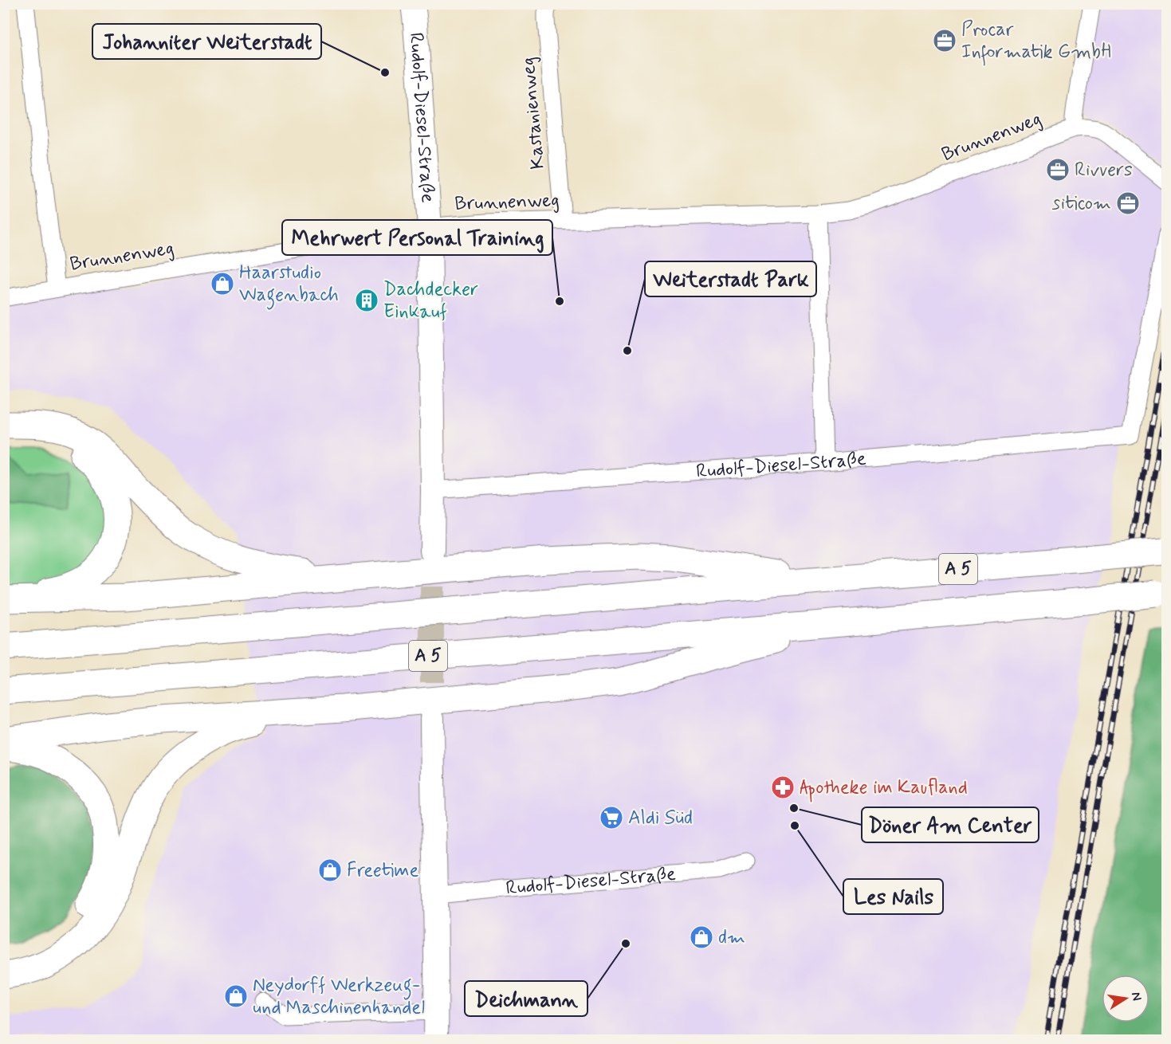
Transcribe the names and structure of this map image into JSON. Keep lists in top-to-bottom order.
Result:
{
  "streets": {
    "highway": ["A 5"],
    "street": ["Kastanienweg", "Rudolf-Diesel-Straße", "Brunnenweg"]
  },
  "crossings": [
    ["Kastanienweg", "Brunnenweg"],
    ["Rudolf-Diesel-Straße", "Brunnenweg"]
  ],
  "places": {
    "office": ["Procar Informatik GmbH", "Rivvers", "siticom"],
    "other": [
      "Johanniter Weiterstadt",
      "Mehrwert Personal Training",
      "Weiterstadt Park",
      "Döner Am Center",
      "Les Nails",
      "Deichmann"
    ],
    "shop": [
      "Haarstudio Wagenbach",
      "Freetime",
      "dm",
      "Neydorff Werkzeug- und Maschinenhandel"
    ],
    "building": ["Dachdecker Einkauf"],
    "pharmacy": ["Apotheke im Kaufland"],
    "supermarket": ["Aldi Süd"]
  },
  "north": "right"
}
